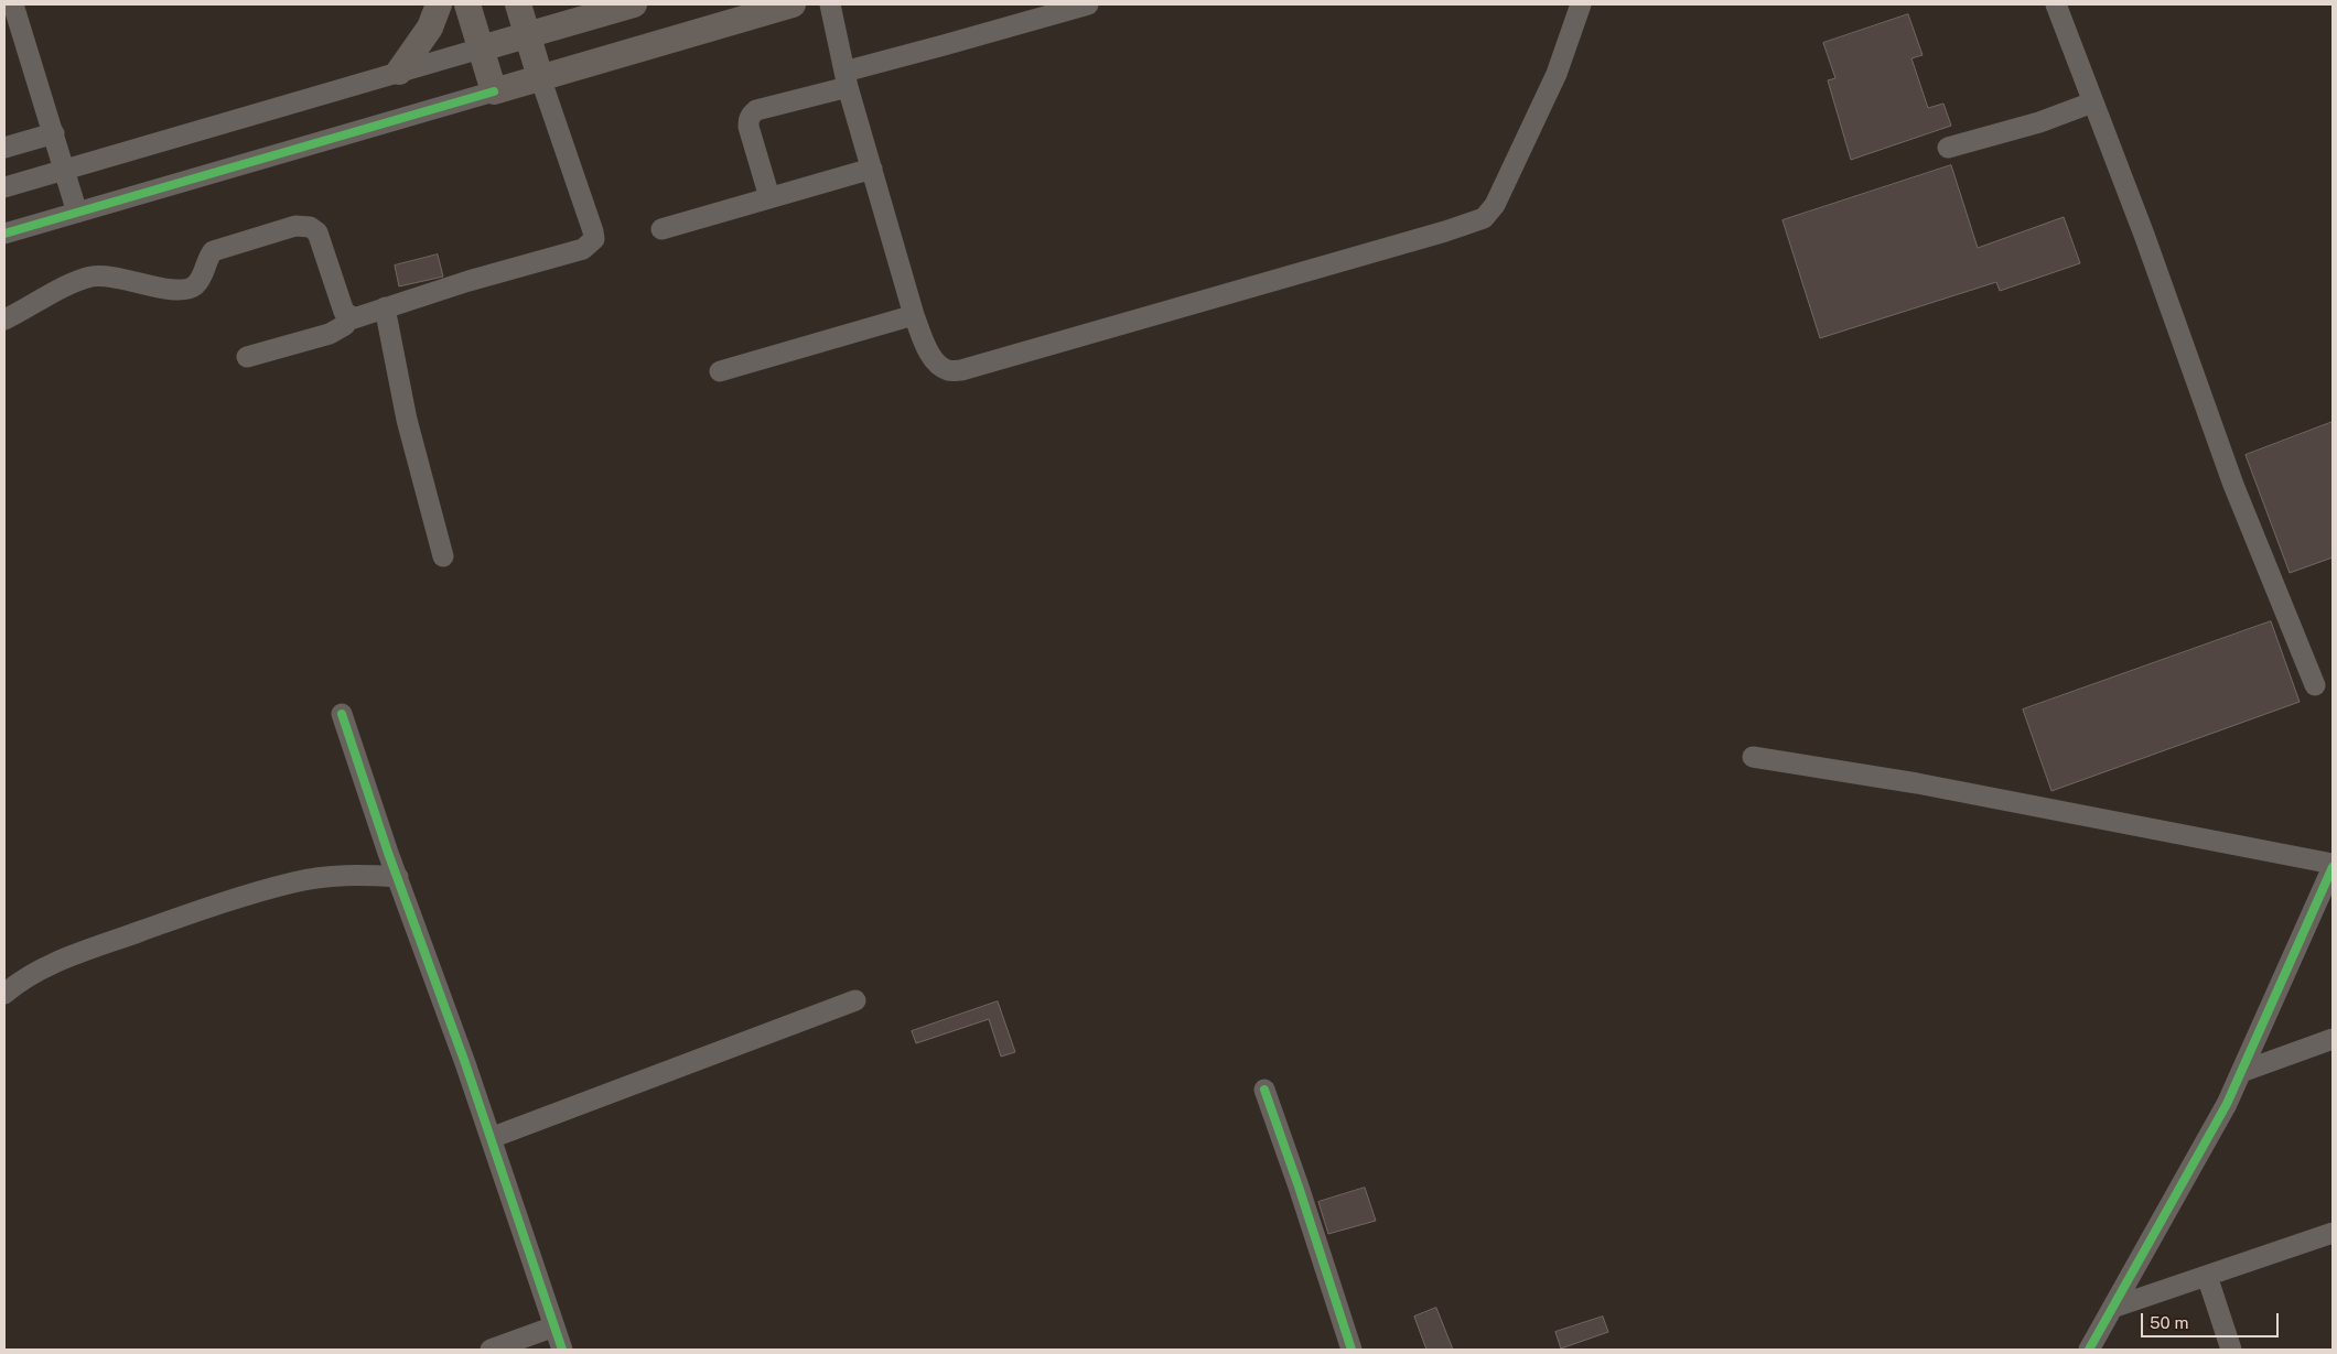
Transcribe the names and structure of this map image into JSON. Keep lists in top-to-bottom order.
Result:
{
  "scale_bar": "50 m"
}
